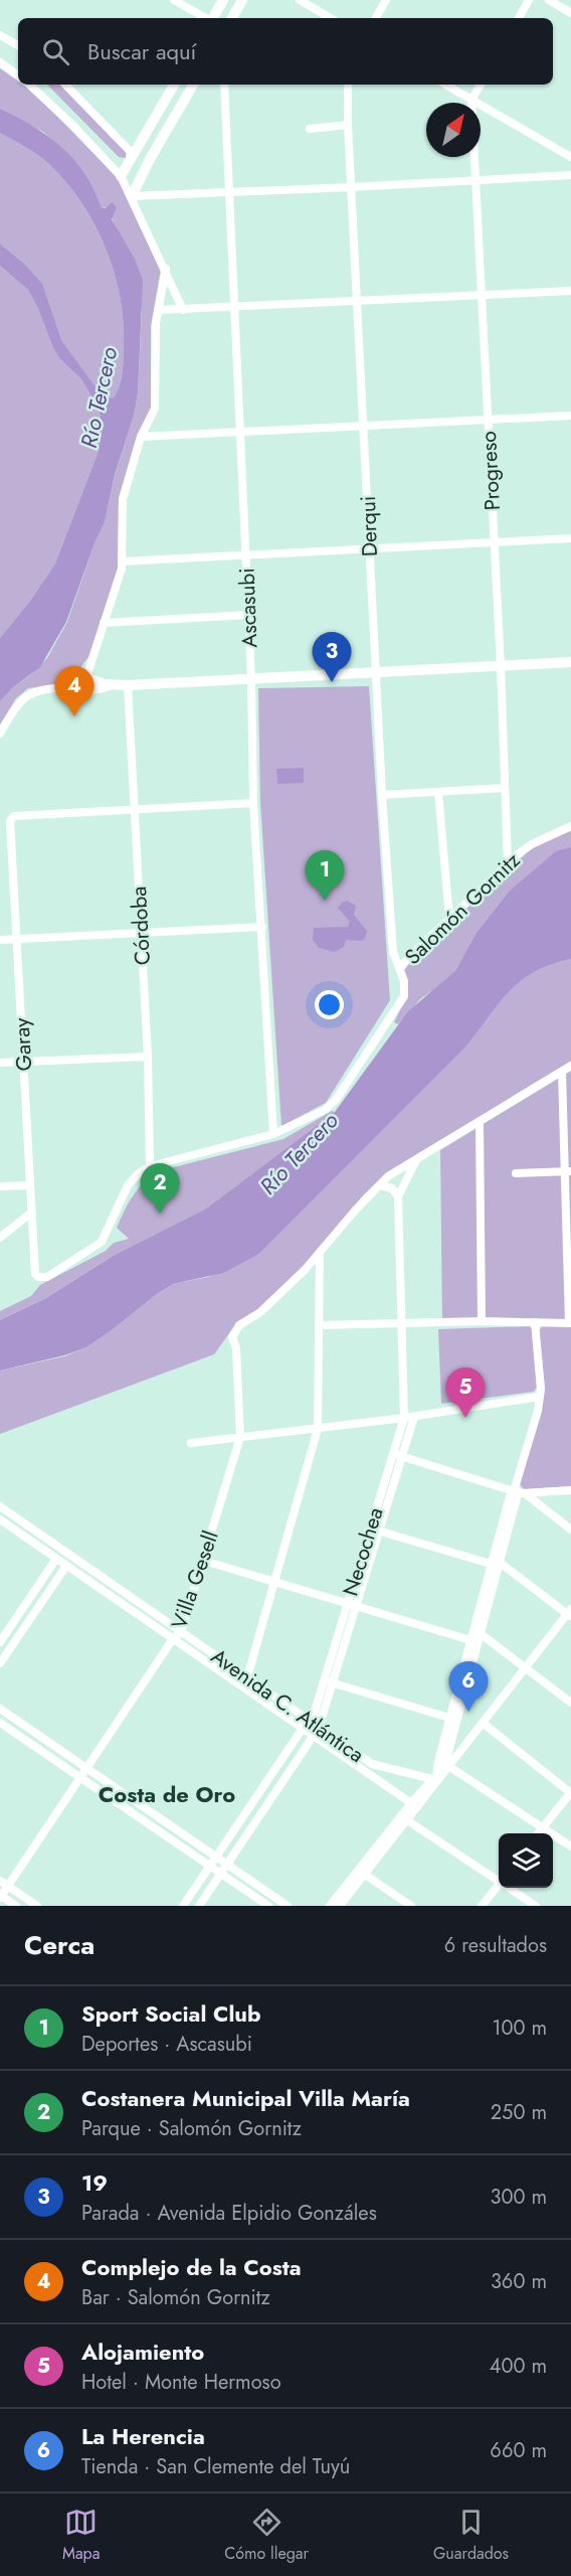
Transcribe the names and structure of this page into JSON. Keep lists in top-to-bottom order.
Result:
{
  "streets": {
    "street": [
      "Progreso",
      "Derqui",
      "Ascasubi",
      "Salomón Gornitz",
      "Córdoba",
      "Garay",
      "Necochea",
      "Villa Gesell",
      "Avenida C. Atlántica"
    ]
  },
  "crossings": [
    ["Progreso", "Salomón Gornitz"],
    ["Derqui", "Salomón Gornitz"],
    ["Ascasubi", "Salomón Gornitz"],
    ["Salomón Gornitz", "Córdoba"],
    ["Salomón Gornitz", "Garay"],
    ["Córdoba", "Garay"],
    ["Necochea", "Avenida C. Atlántica"],
    ["Villa Gesell", "Avenida C. Atlántica"]
  ],
  "districts": ["Costa de Oro"],
  "water": ["Río Tercero"],
  "north": "top right",
  "page": {
    "search": "Buscar aquí",
    "pins": [
      "3",
      "4",
      "1",
      "2",
      "5",
      "6"
    ],
    "heading": ["Cerca", "6 resultados"],
    "list": [
      {
        "mark": "1",
        "name": "Sport Social Club",
        "note": "Deportes · Ascasubi",
        "value": "100 m"
      },
      {
        "mark": "2",
        "name": "Costanera Municipal Villa María",
        "note": "Parque · Salomón Gornitz",
        "value": "250 m"
      },
      {
        "mark": "3",
        "name": "19",
        "note": "Parada · Avenida Elpidio Gonzáles",
        "value": "300 m"
      },
      {
        "mark": "4",
        "name": "Complejo de la Costa",
        "note": "Bar · Salomón Gornitz",
        "value": "360 m"
      },
      {
        "mark": "5",
        "name": "Alojamiento",
        "note": "Hotel · Monte Hermoso",
        "value": "400 m"
      },
      {
        "mark": "6",
        "name": "La Herencia",
        "note": "Tienda · San Clemente del Tuyú",
        "value": "660 m"
      }
    ],
    "nav": ["Mapa", "Cómo llegar", "Guardados"]
  }
}
